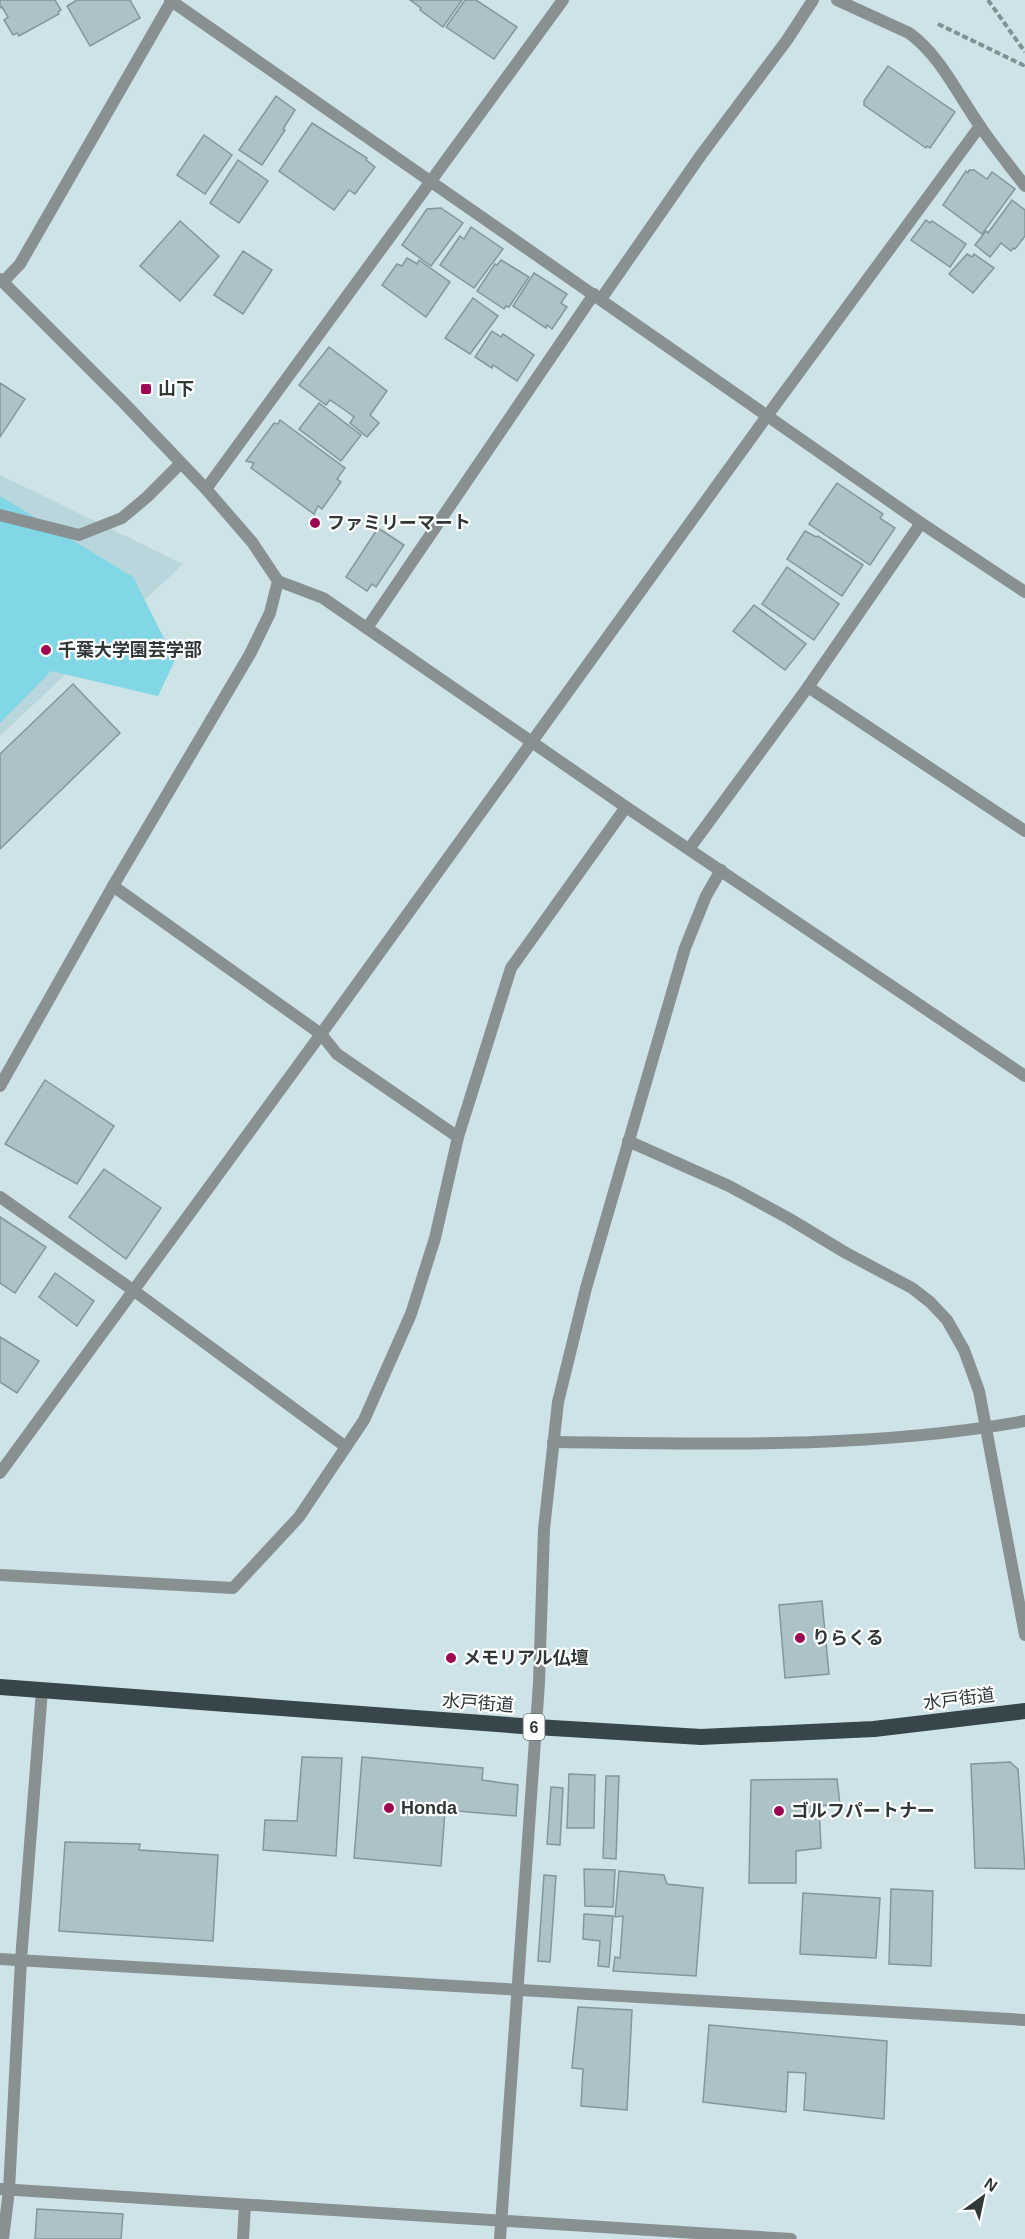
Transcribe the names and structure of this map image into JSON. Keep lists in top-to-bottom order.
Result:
{
  "streets": {
    "highway": ["水戸街道", "6"]
  },
  "places": {
    "transit": ["山下"],
    "other": [
      "ファミリーマート",
      "千葉大学園芸学部",
      "りらくる",
      "メモリアル仏壇",
      "Honda",
      "ゴルフパートナー"
    ]
  },
  "north": "top right"
}
